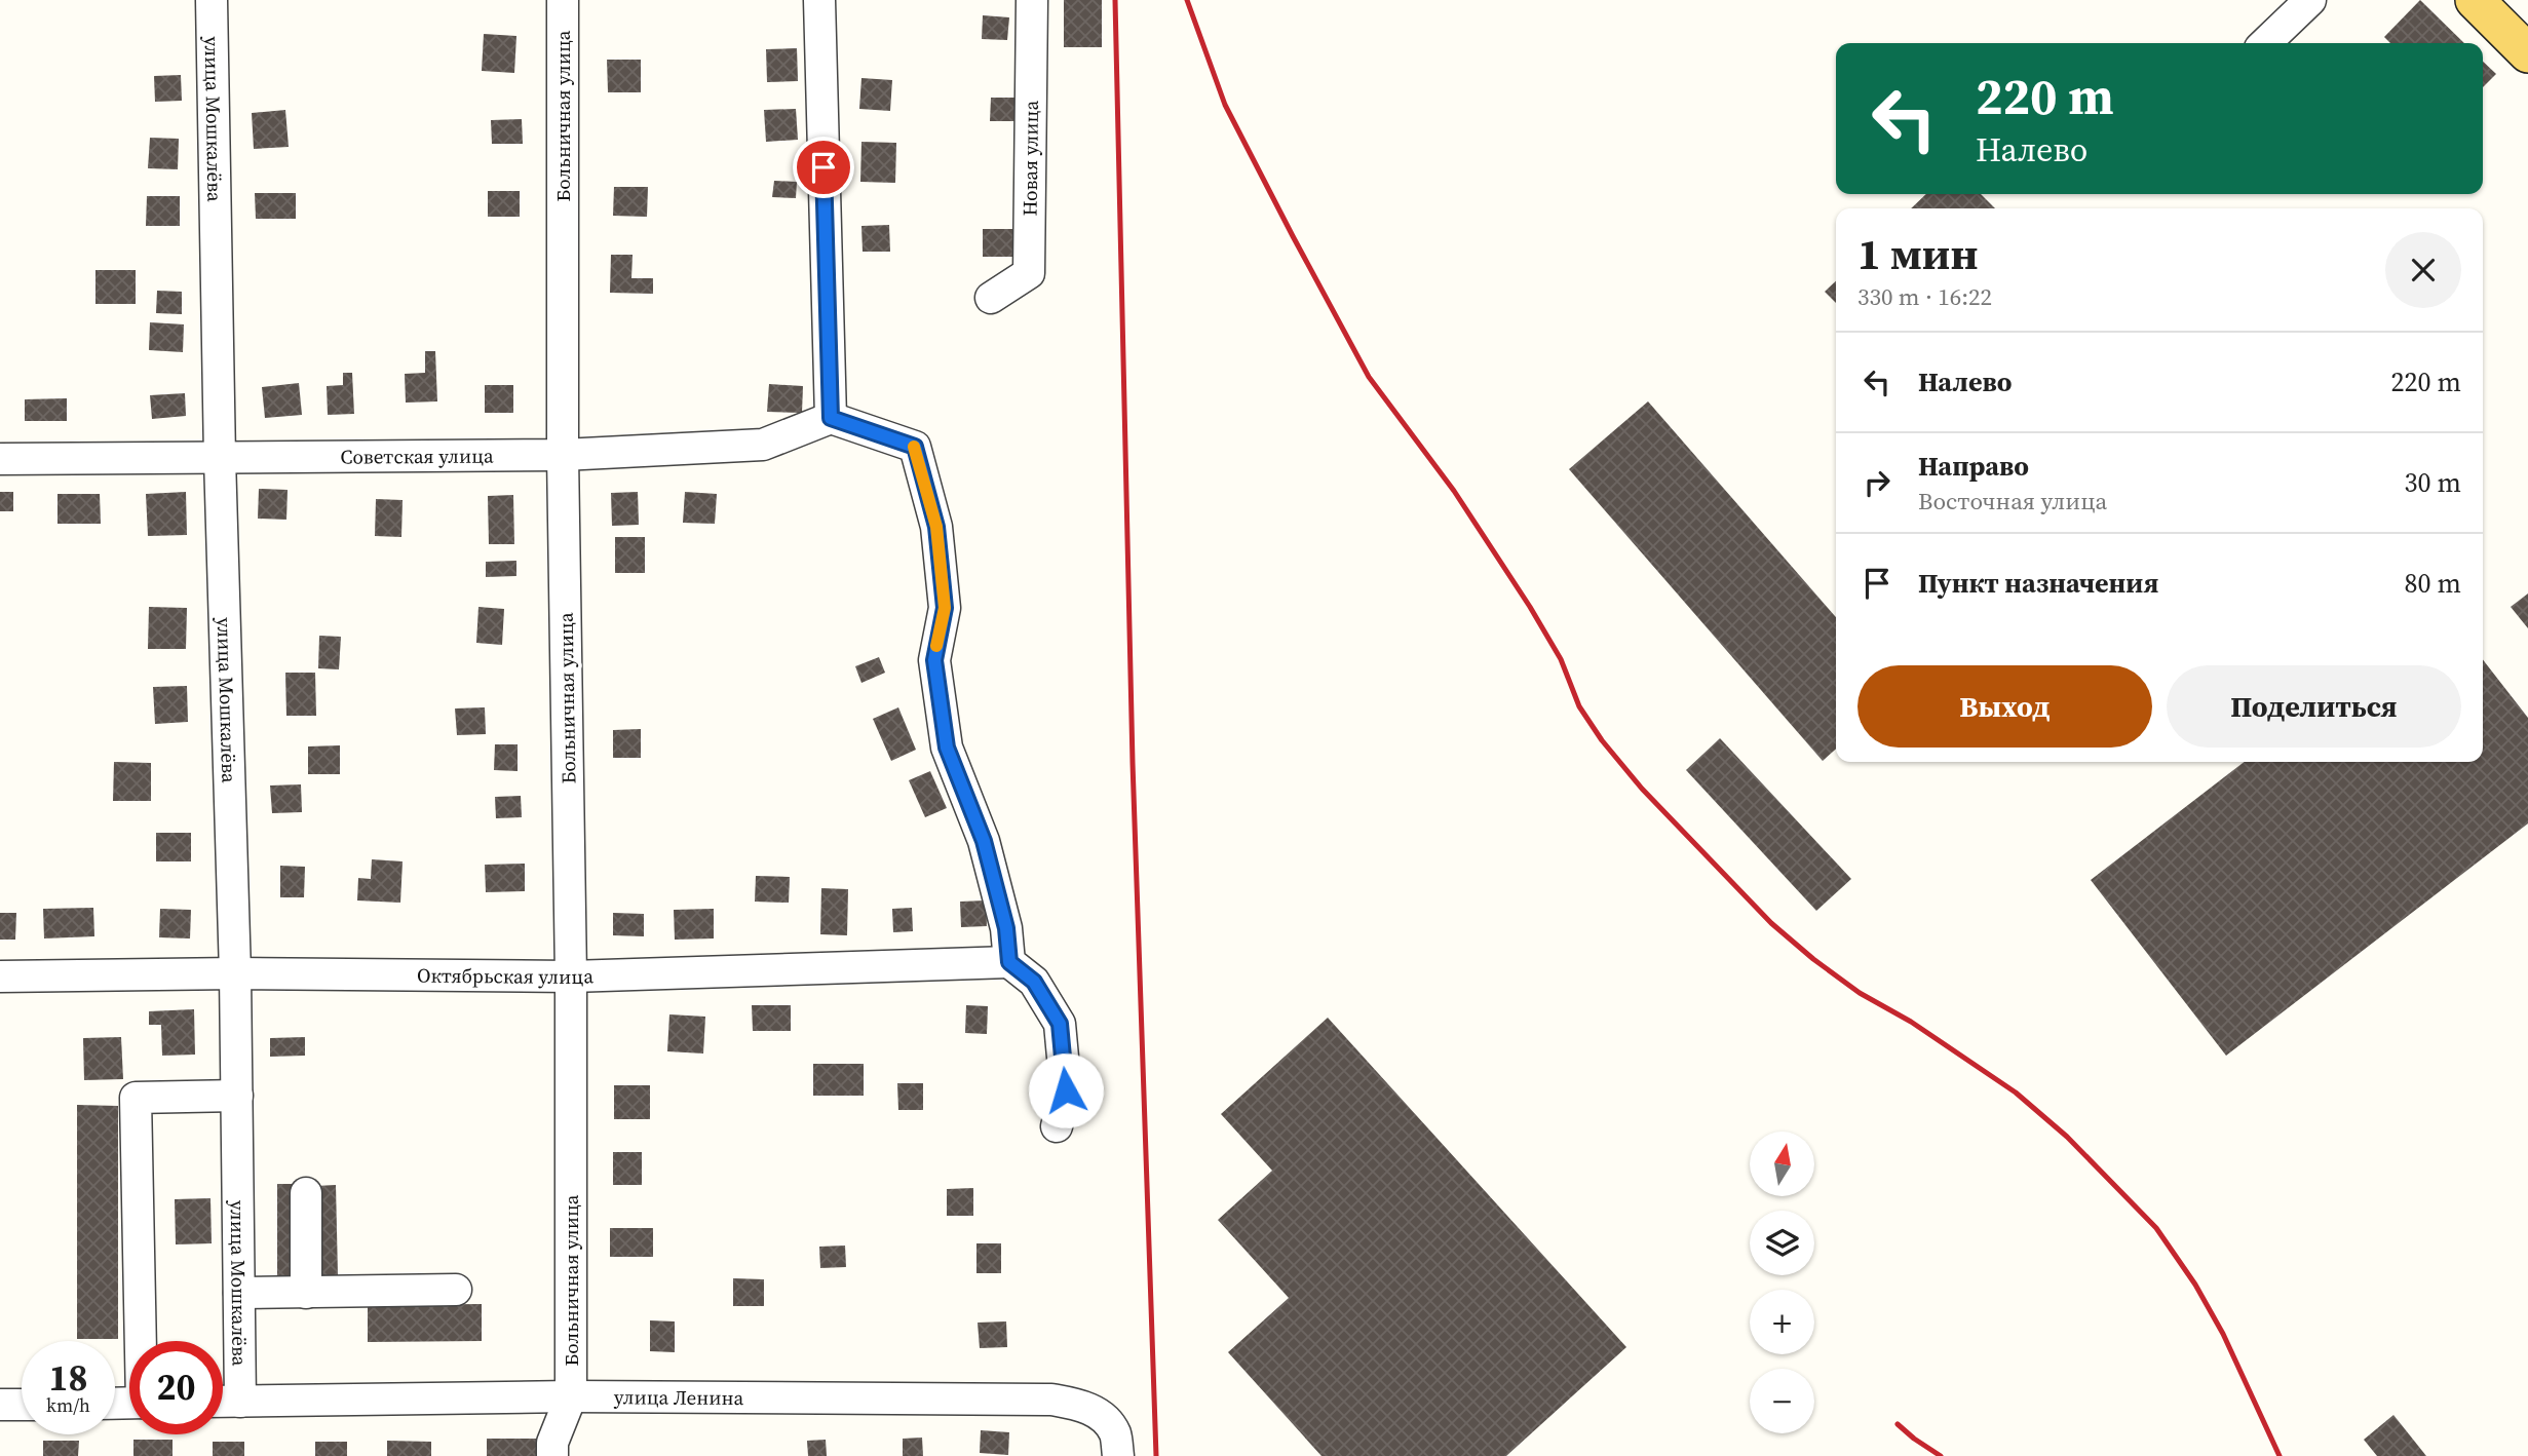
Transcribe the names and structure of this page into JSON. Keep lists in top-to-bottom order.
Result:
{
  "streets": {
    "street": [
      "Больничная улица",
      "улица Мошкалёва",
      "Новая улица",
      "Советская улица",
      "Октябрьская улица",
      "улица Ленина"
    ]
  },
  "crossings": [
    ["Больничная улица", "Советская улица"],
    ["Больничная улица", "Октябрьская улица"],
    ["Больничная улица", "улица Ленина"],
    ["улица Мошкалёва", "Советская улица"],
    ["улица Мошкалёва", "Октябрьская улица"],
    ["улица Мошкалёва", "улица Ленина"]
  ],
  "north": "top",
  "page": {
    "turn": ["220 m", "Налево"],
    "heading": ["1 мин", "330 m · 16:22"],
    "list": [
      {
        "name": "Налево",
        "value": "220 m"
      },
      {
        "name": "Направо",
        "note": "Восточная улица",
        "value": "30 m"
      },
      {
        "name": "Пункт назначения",
        "value": "80 m"
      }
    ],
    "buttons": ["Выход", "Поделиться"],
    "map_buttons": ["+", "−"],
    "speed": "18 km/h",
    "limit": "20"
  }
}
